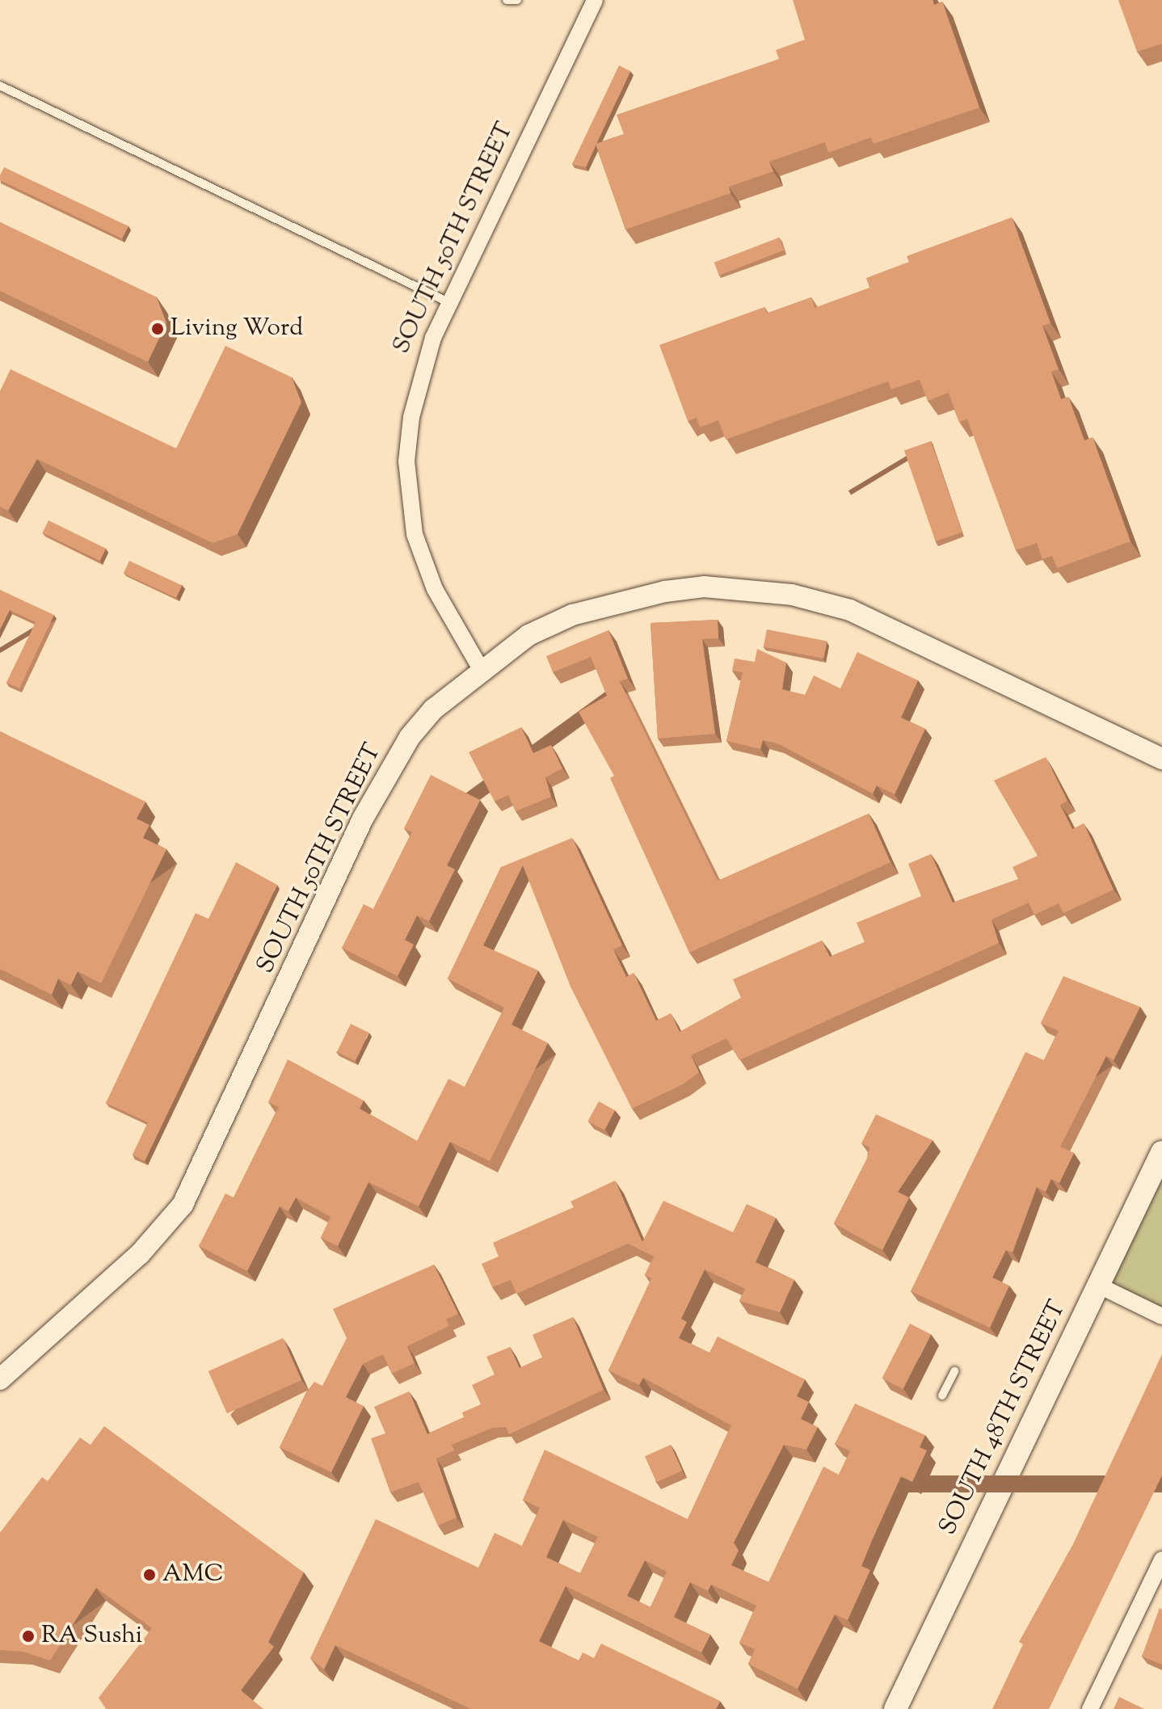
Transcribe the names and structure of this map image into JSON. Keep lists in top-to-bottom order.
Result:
{
  "streets": {
    "main road": ["SOUTH 48TH STREET"],
    "street": ["SOUTH 50TH STREET"]
  },
  "places": ["Living Word", "AMC", "RA Sushi"]
}
